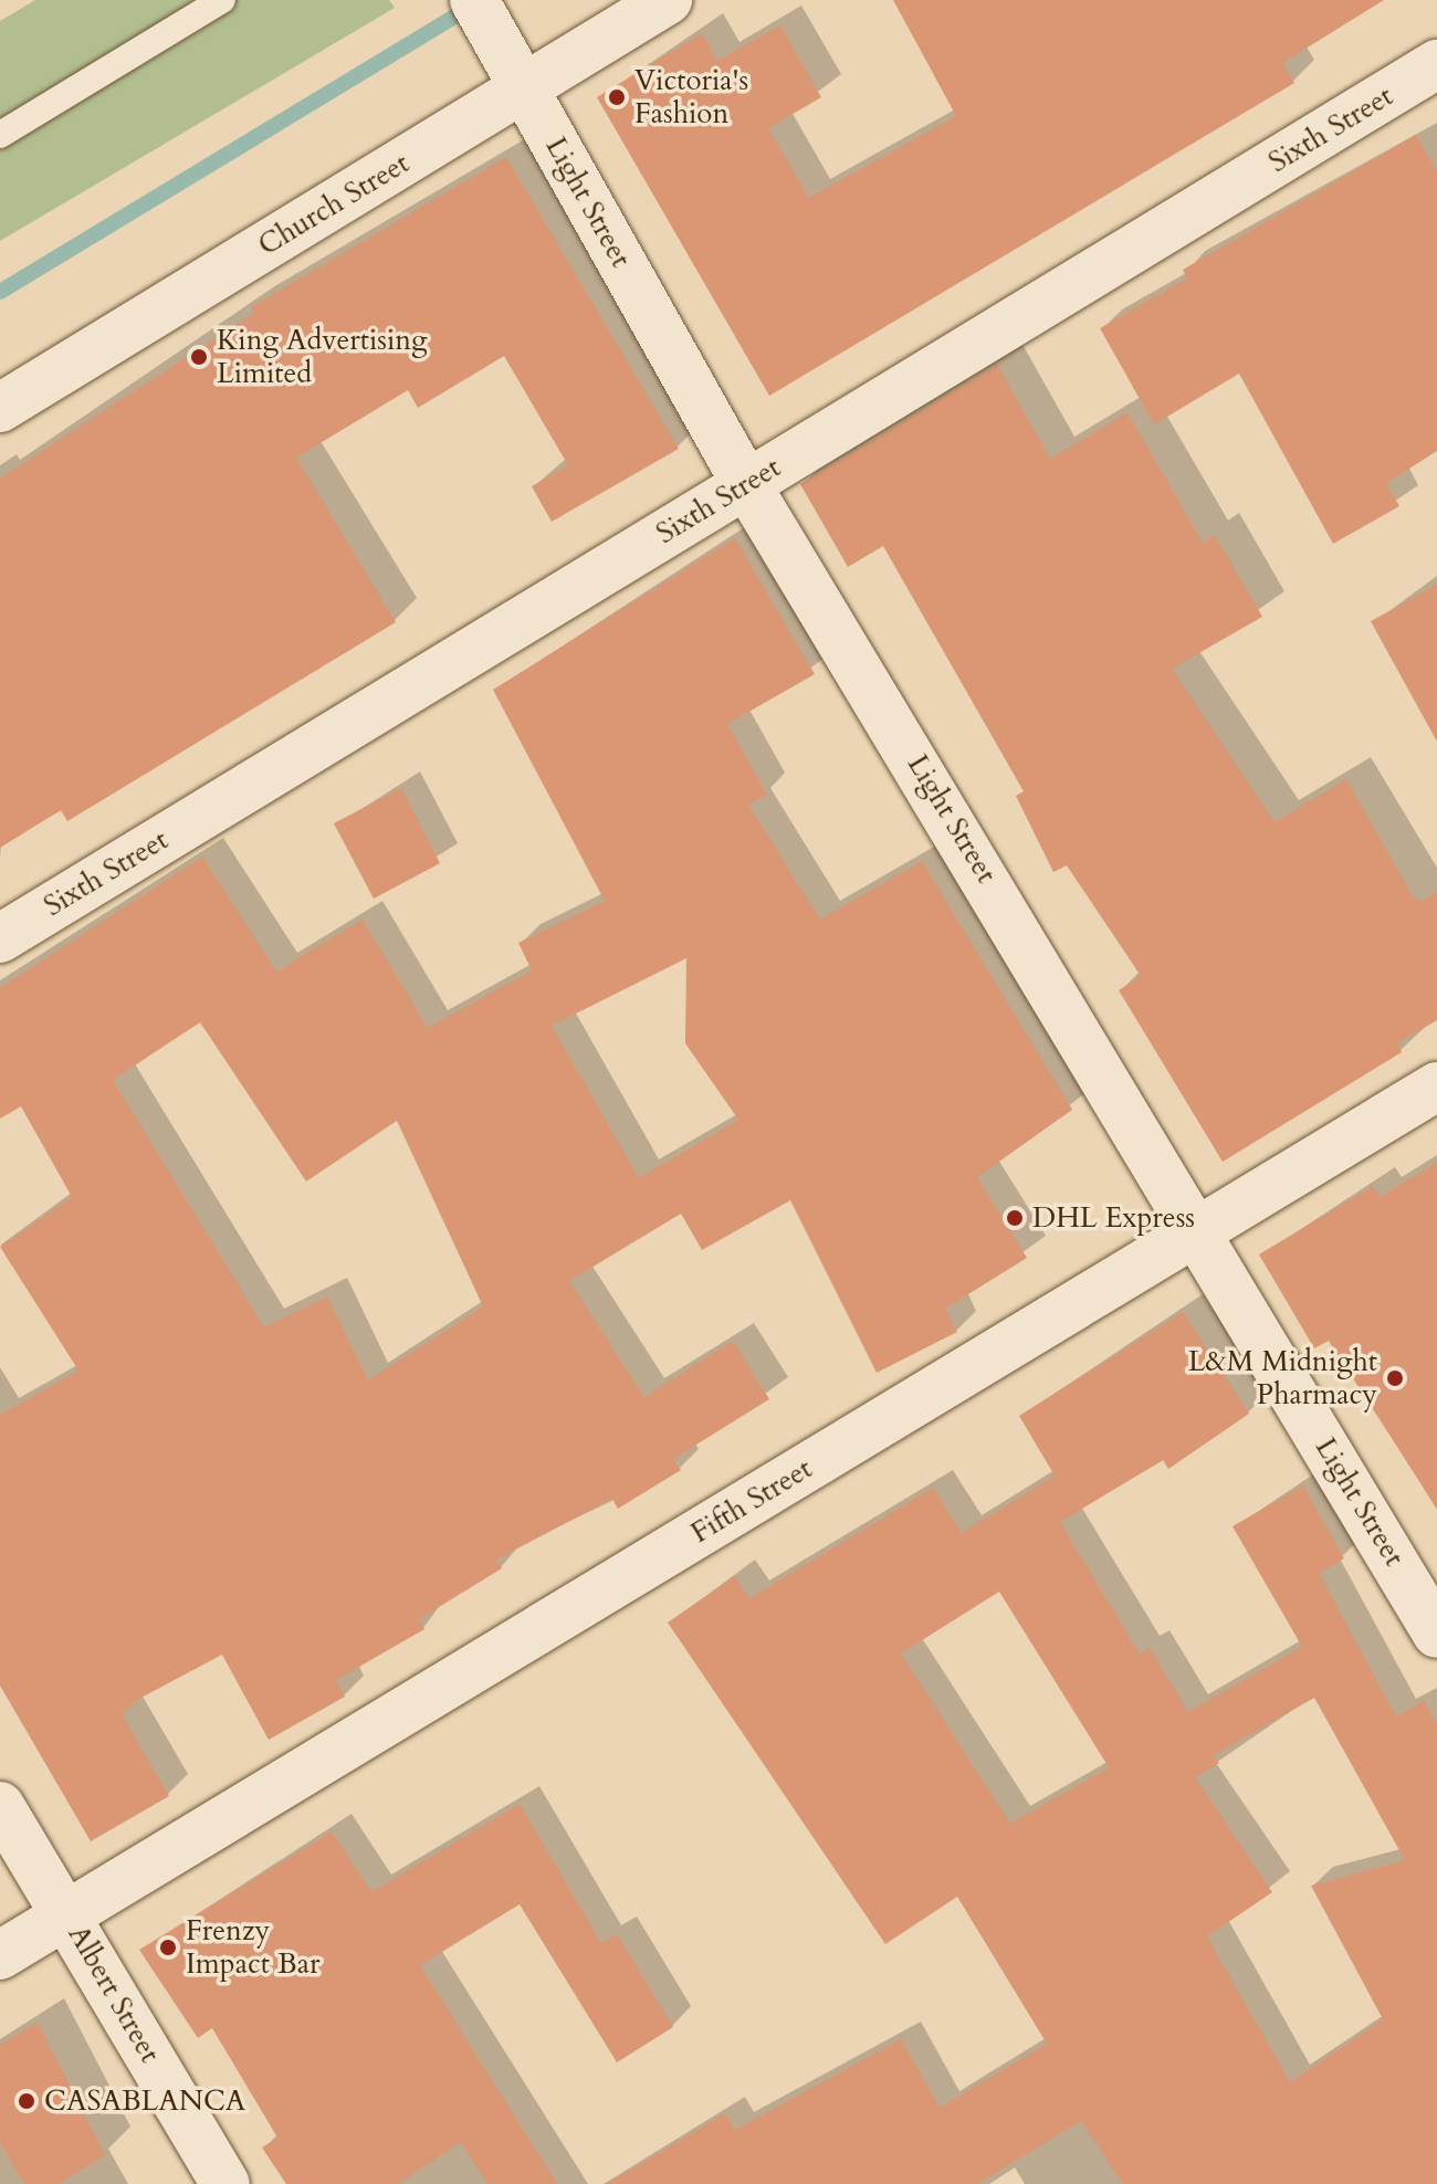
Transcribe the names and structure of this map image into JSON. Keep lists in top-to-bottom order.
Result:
{
  "streets": {
    "street": [
      "Sixth Street",
      "Light Street",
      "Church Street",
      "Fifth Street",
      "Albert Street"
    ]
  },
  "crossings": [
    ["Sixth Street", "Light Street"],
    ["Light Street", "Church Street"],
    ["Light Street", "Fifth Street"],
    ["Fifth Street", "Albert Street"]
  ],
  "places": [
    "Victoria's Fashion",
    "King Advertising Limited",
    "DHL Express",
    "L&M Midnight Pharmacy",
    "Frenzy Impact Bar",
    "CASABLANCA"
  ]
}
